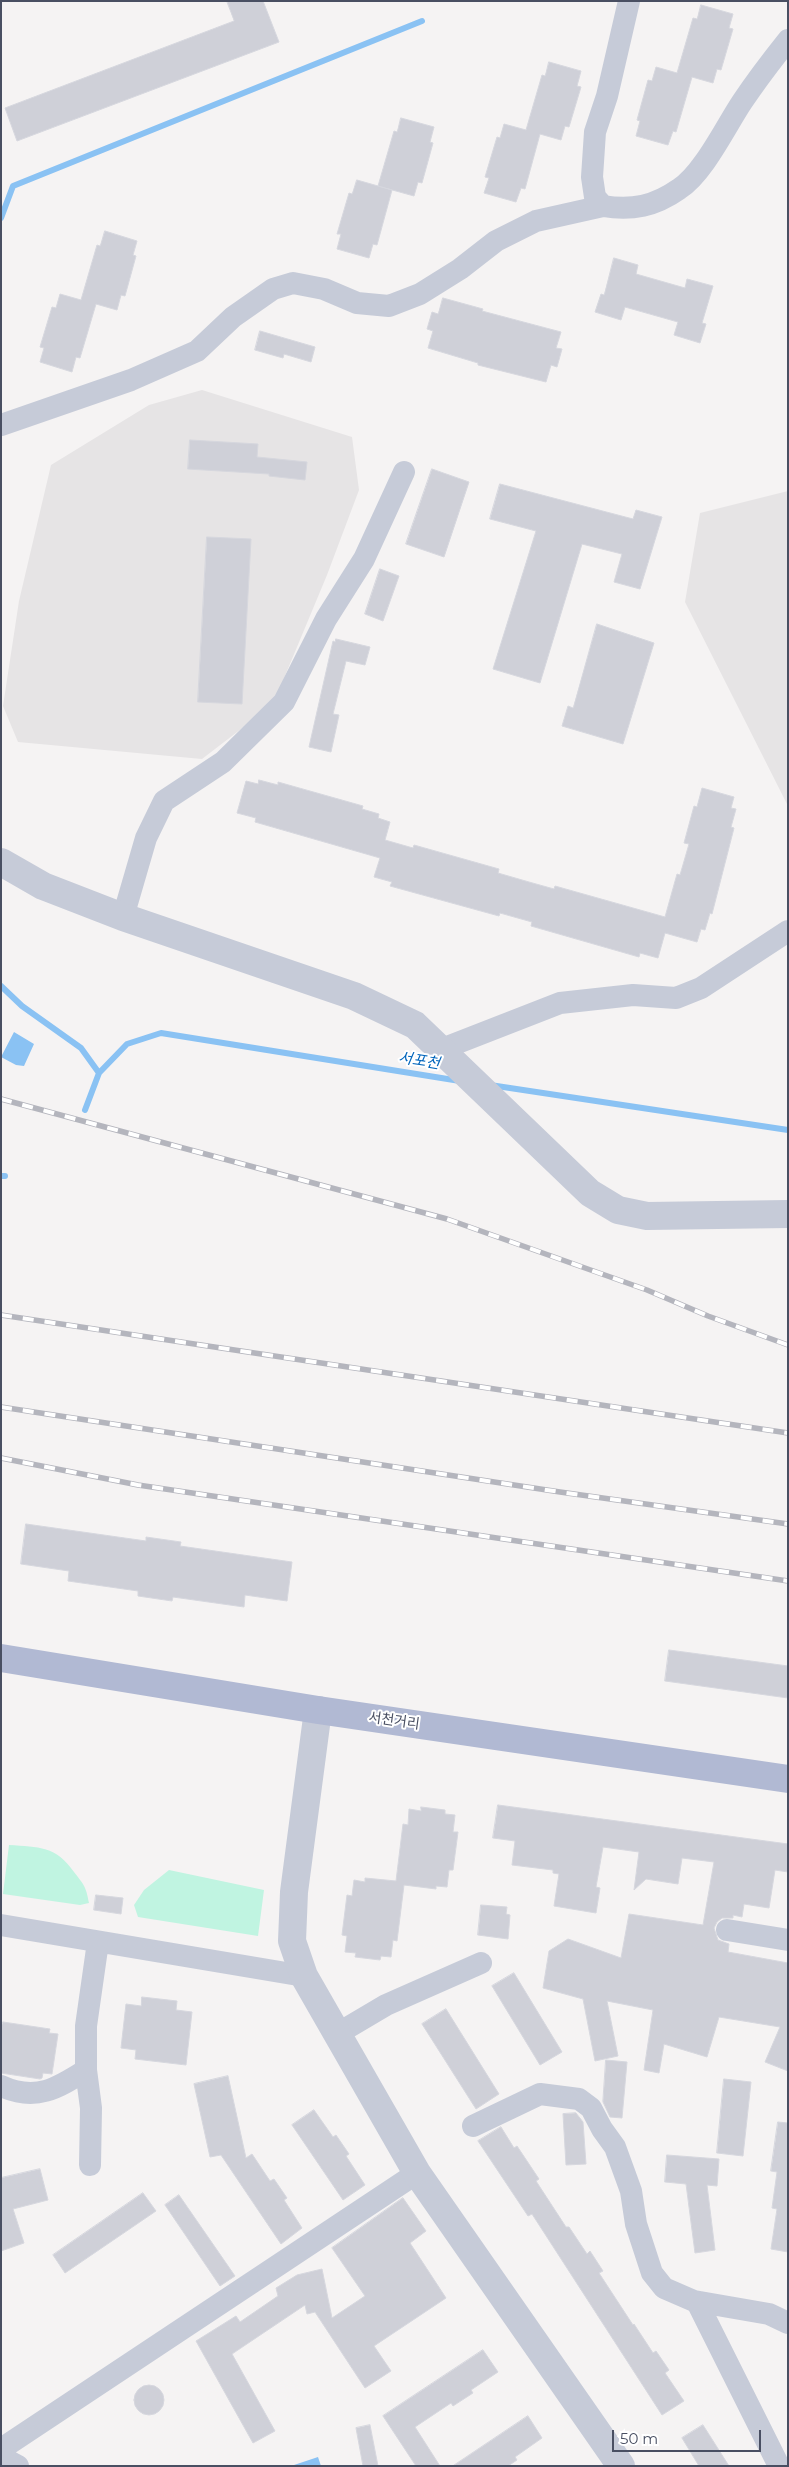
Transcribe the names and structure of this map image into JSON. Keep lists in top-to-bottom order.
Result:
{
  "streets": {
    "main road": ["서천거리"]
  },
  "water": ["서포천"],
  "scale_bar": "50 m"
}
